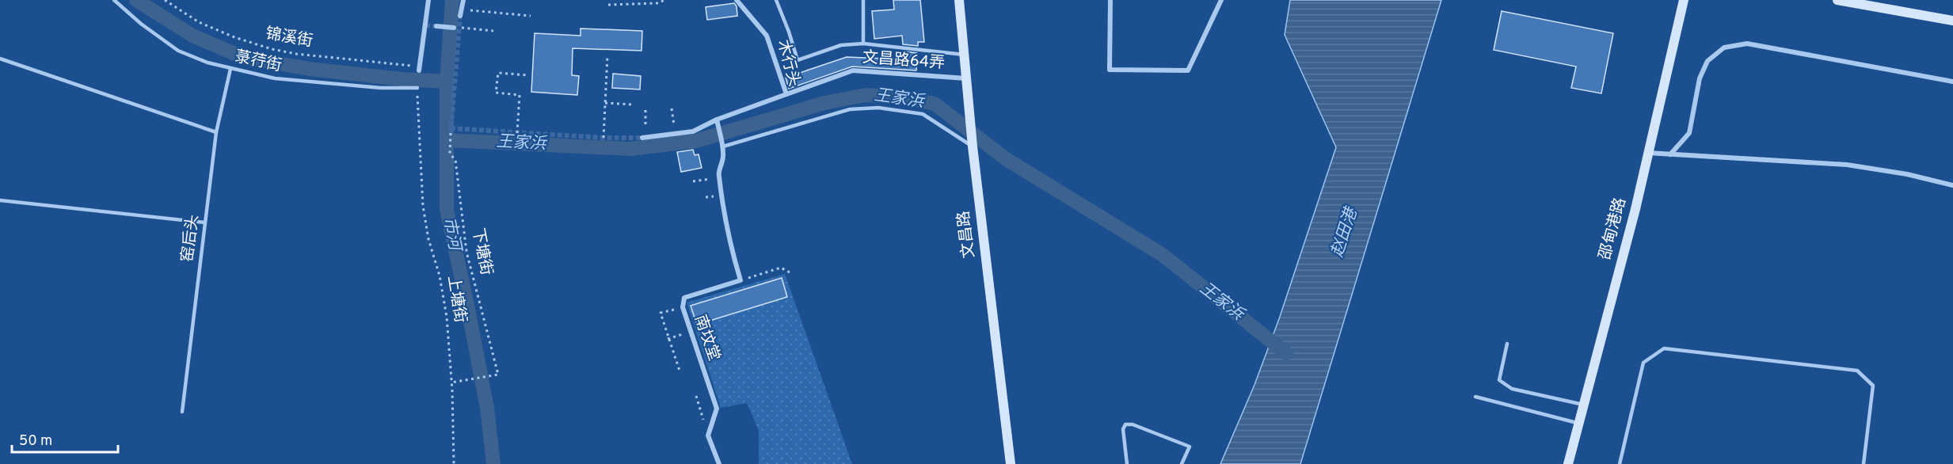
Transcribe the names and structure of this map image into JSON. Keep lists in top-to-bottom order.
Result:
{
  "streets": {
    "street": [
      "文昌路64弄",
      "木行头",
      "邵甸港路",
      "文昌路",
      "南坟堂"
    ],
    "lane": ["菉荇街", "窑后头"],
    "path": ["锦溪街", "下塘街", "上塘街"]
  },
  "crossings": [
    ["文昌路64弄", "木行头"],
    ["文昌路64弄", "文昌路"],
    ["菉荇街", "窑后头"],
    ["菉荇街", "上塘街"],
    ["下塘街", "上塘街"]
  ],
  "water": ["王家浜", "赵田港", "市河"],
  "scale_bar": "50 m"
}
